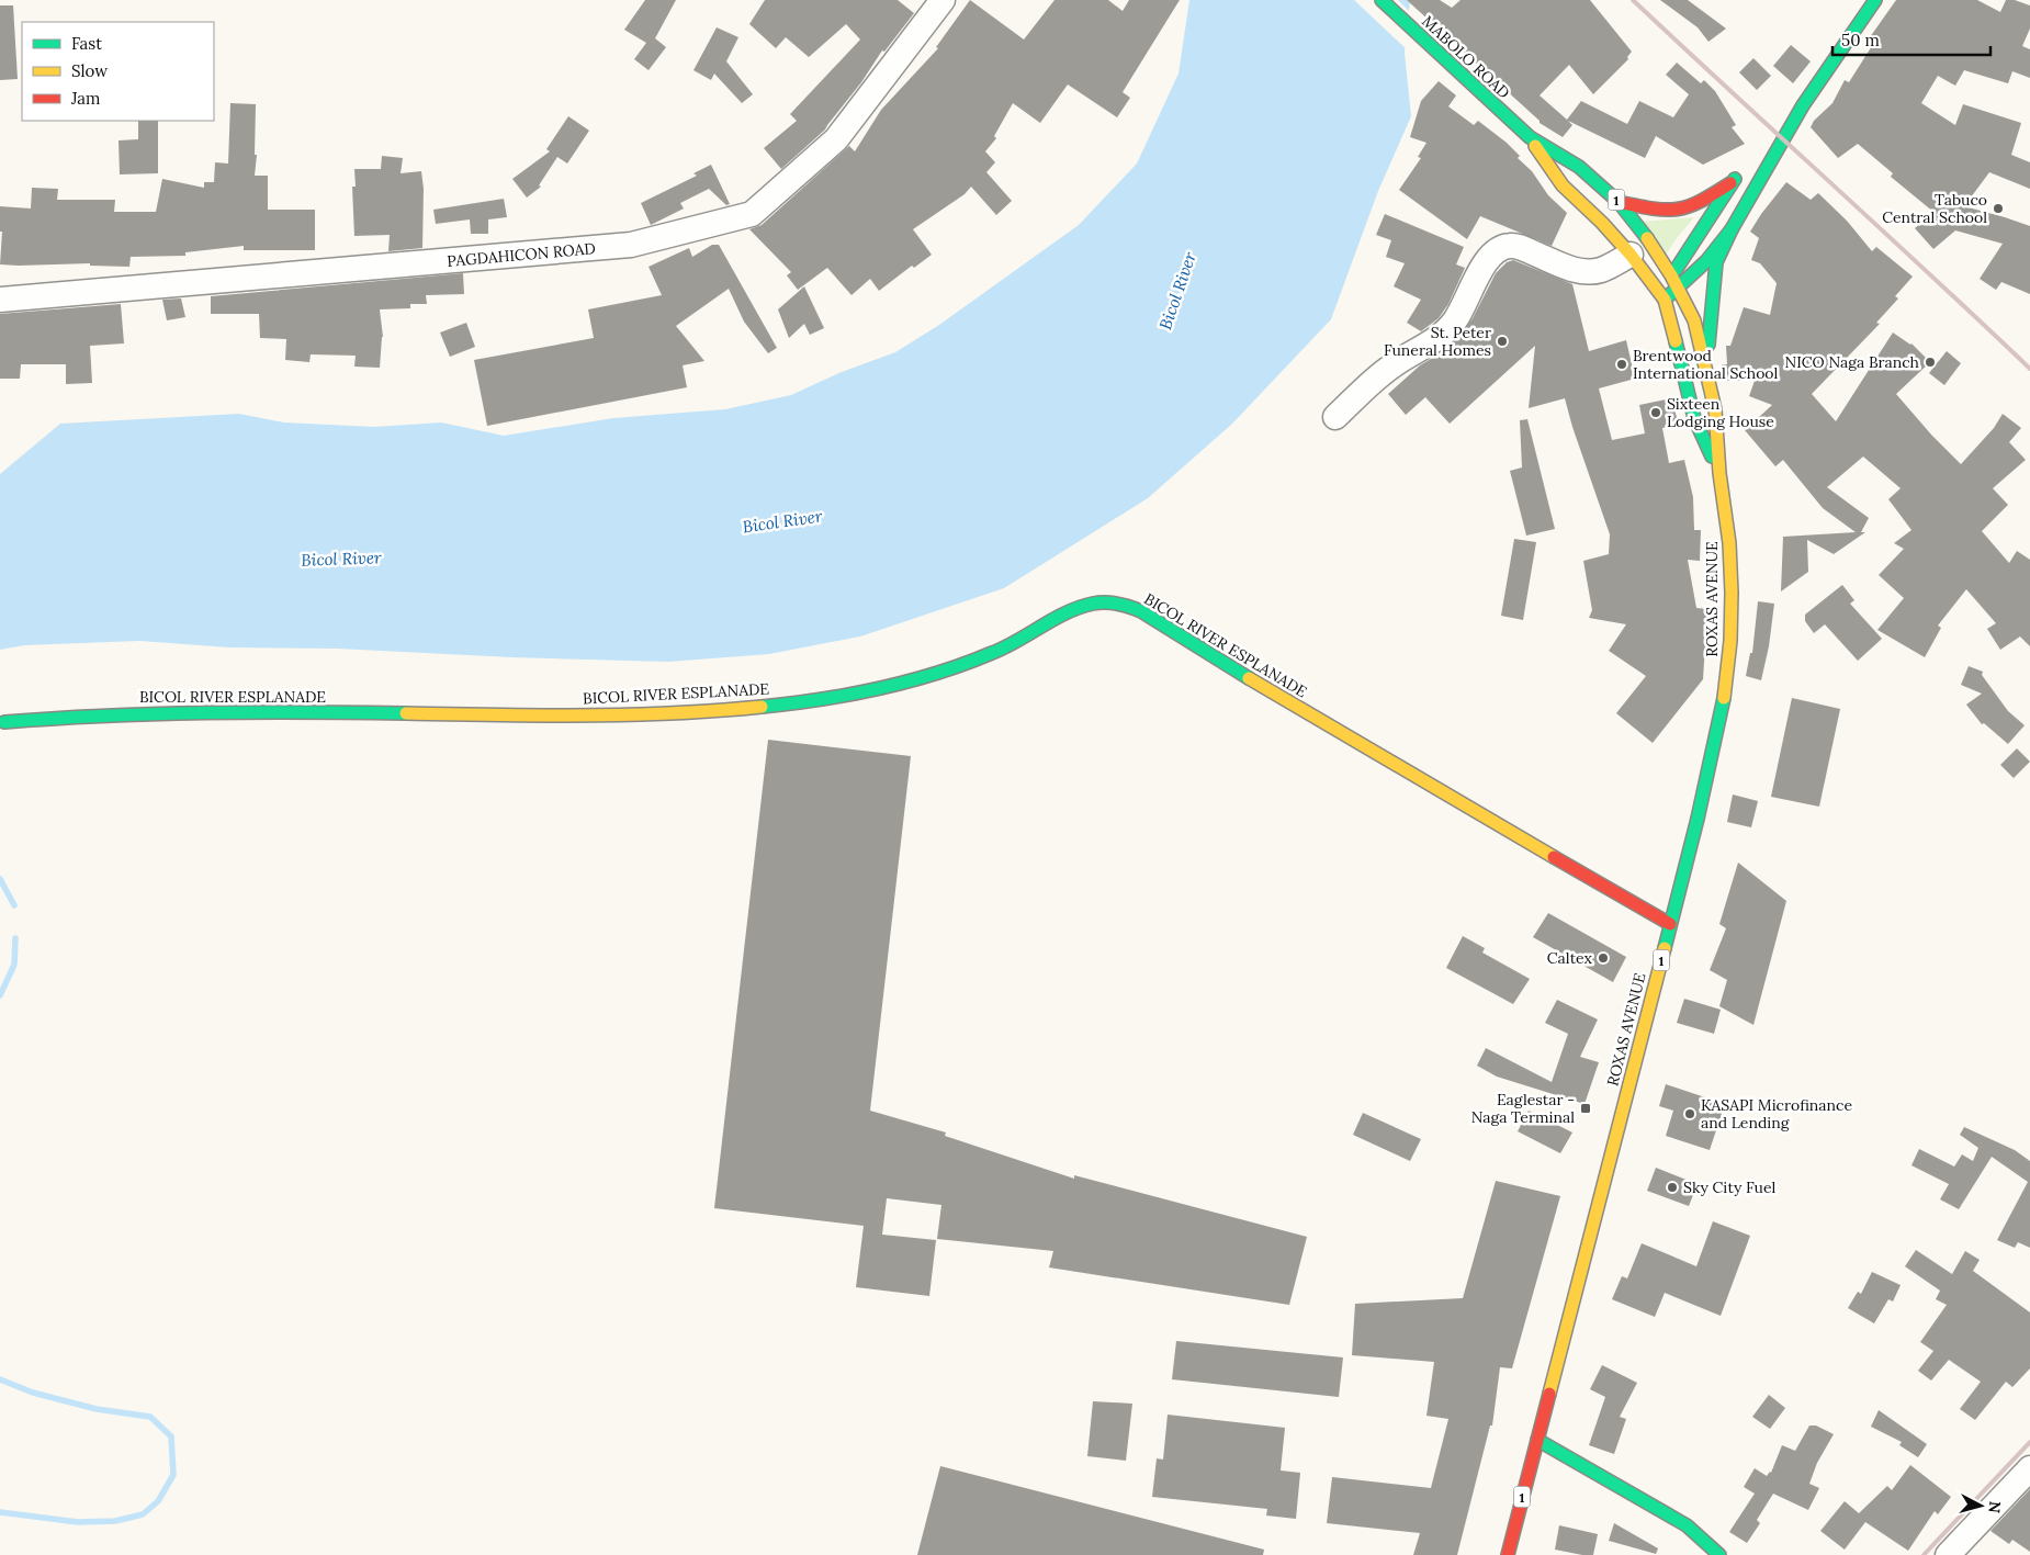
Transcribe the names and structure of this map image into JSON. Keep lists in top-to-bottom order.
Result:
{
  "streets": {
    "main road": [
      "MABOLO ROAD",
      "1",
      "ROXAS AVENUE",
      "BICOL RIVER ESPLANADE"
    ],
    "street": ["PAGDAHICON ROAD"]
  },
  "crossings": [
    ["MABOLO ROAD", "ROXAS AVENUE"],
    ["ROXAS AVENUE", "BICOL RIVER ESPLANADE"]
  ],
  "water": ["Bicol River"],
  "places": {
    "other": [
      "Tabuco Central School",
      "St. Peter Funeral Homes",
      "NICO Naga Branch",
      "Brentwood International School",
      "Sixteen Lodging House",
      "Caltex",
      "KASAPI Microfinance and Lending",
      "Sky City Fuel"
    ],
    "transit": ["Eaglestar - Naga Terminal"]
  },
  "legend": ["Fast", "Slow", "Jam"],
  "scale_bar": "50 m",
  "north": "right"
}
